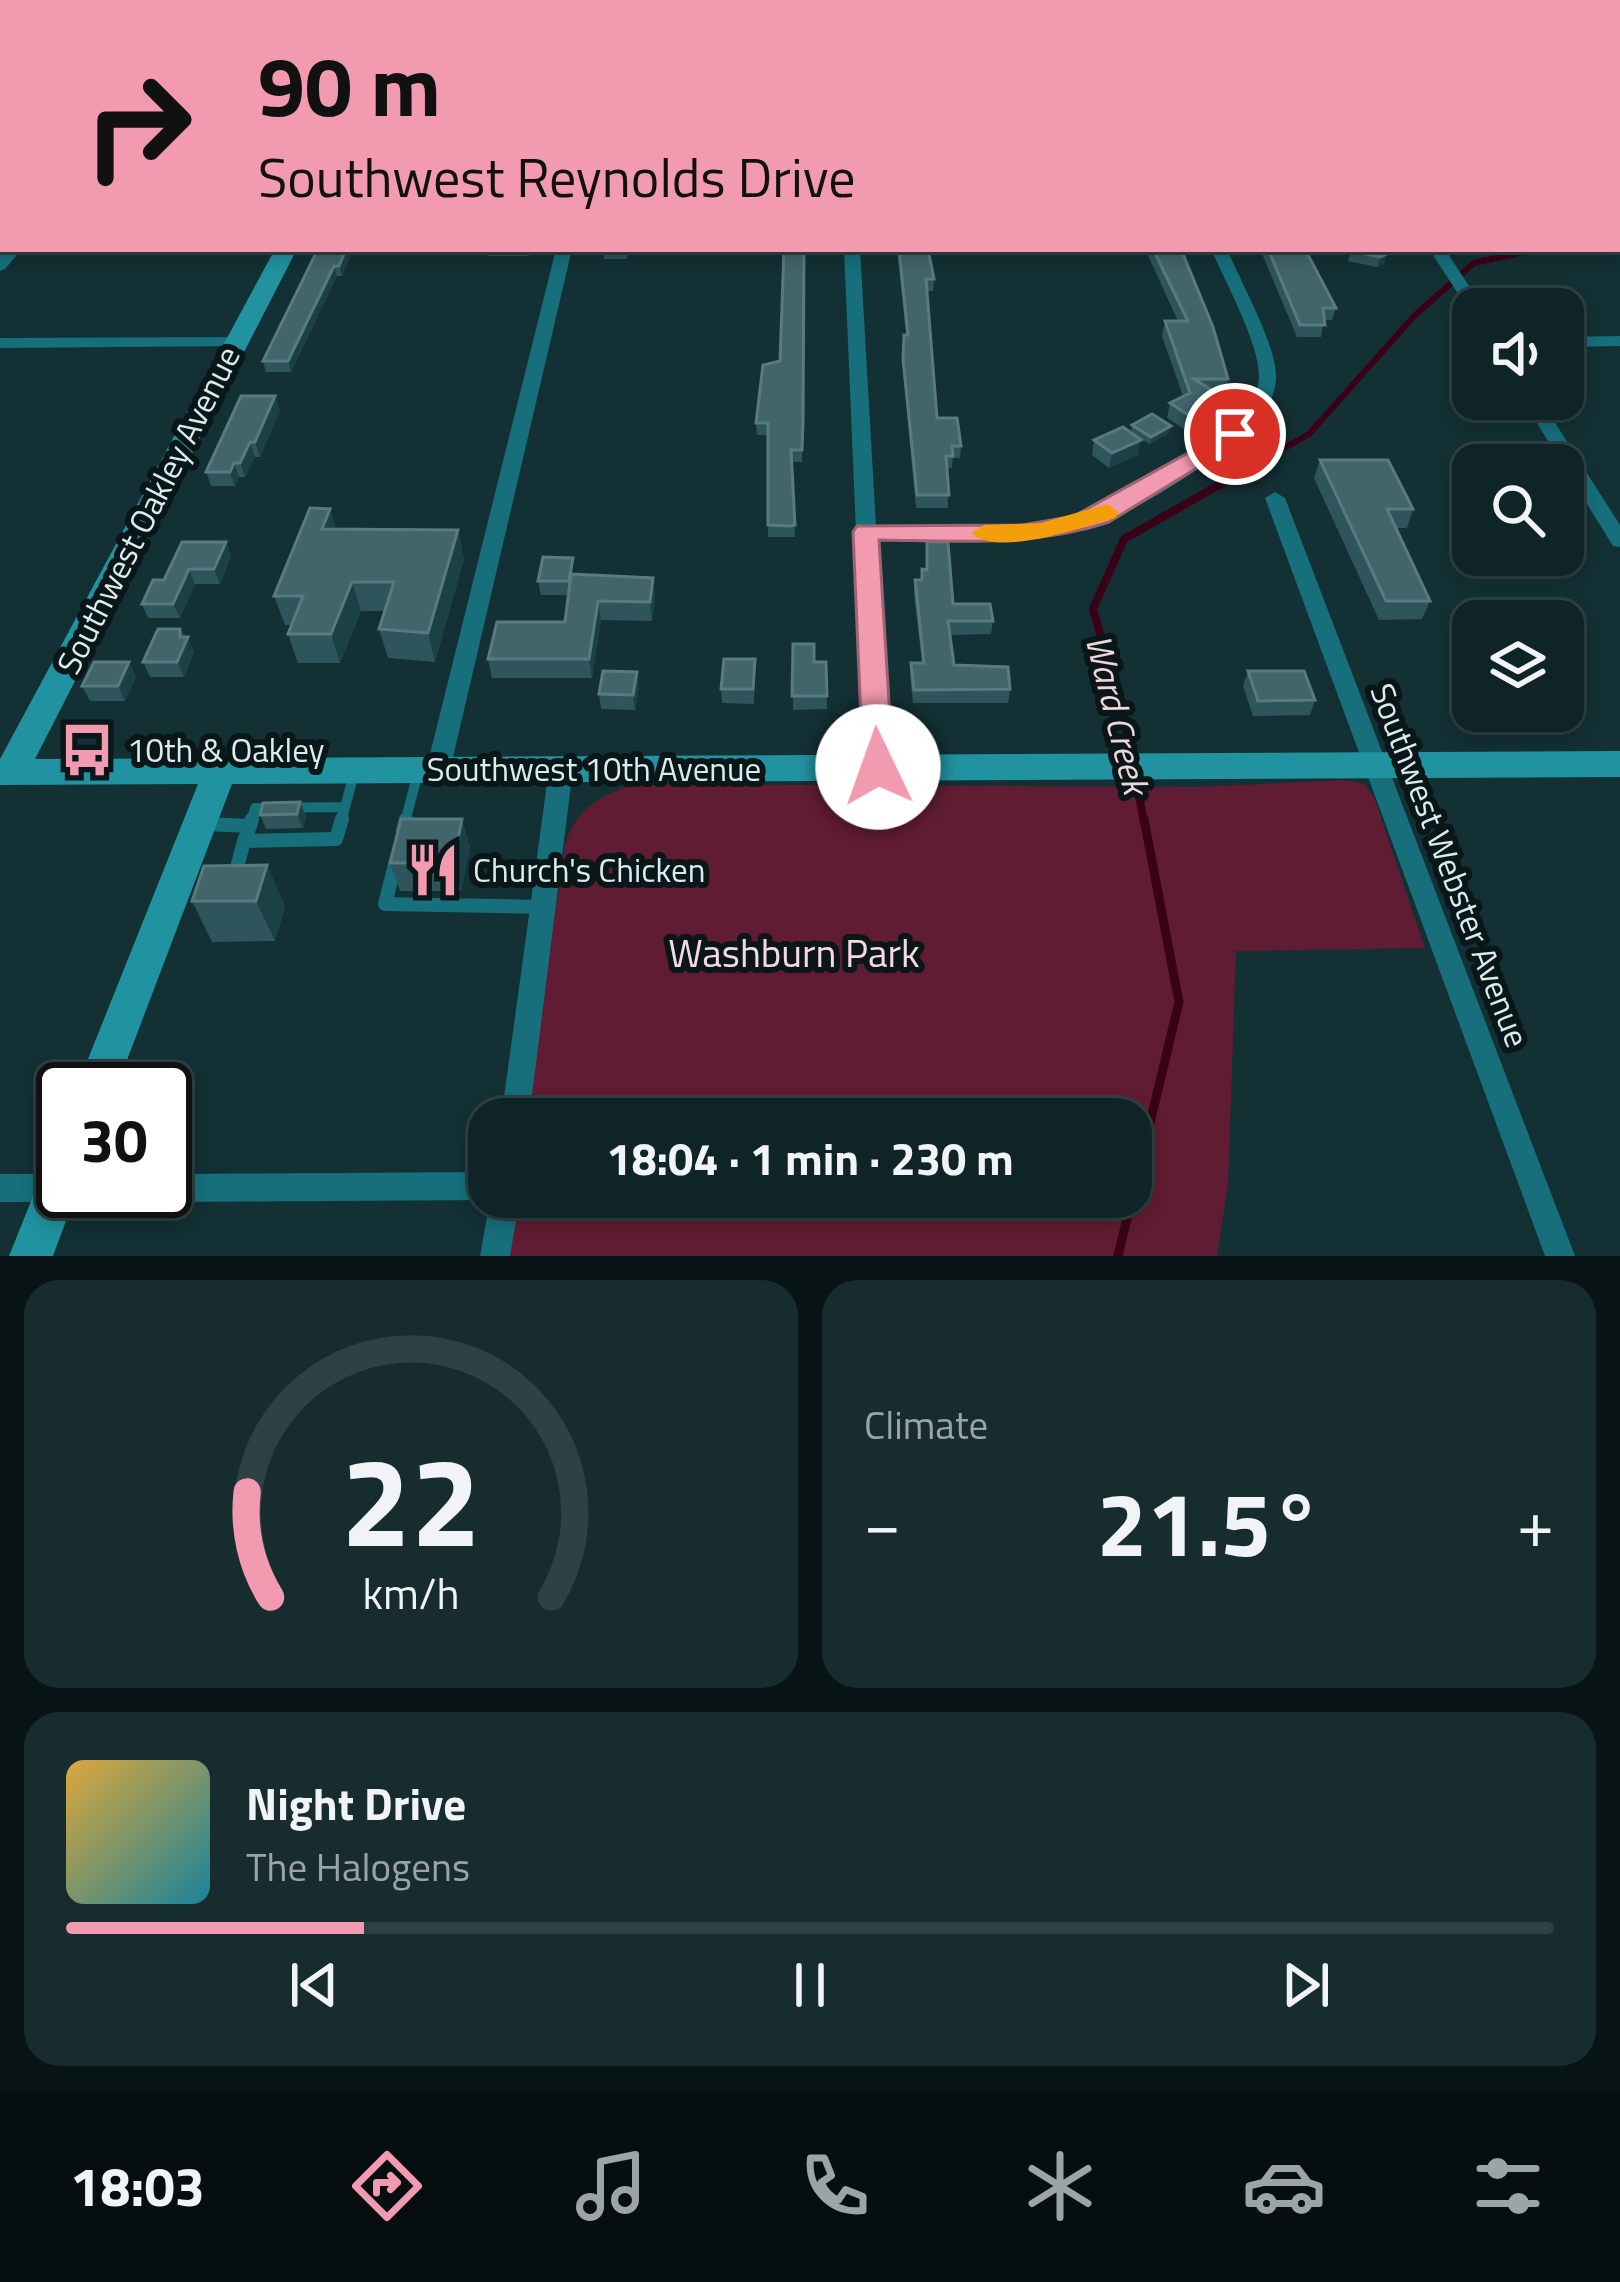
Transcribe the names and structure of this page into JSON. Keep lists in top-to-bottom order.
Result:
{
  "streets": {
    "main road": ["Southwest Oakley Avenue", "Southwest 10th Avenue"],
    "street": ["Southwest Webster Avenue"]
  },
  "crossings": [
    ["Southwest Oakley Avenue", "Southwest 10th Avenue"],
    ["Southwest 10th Avenue", "Southwest Webster Avenue"]
  ],
  "water": ["Ward Creek"],
  "parks": ["Washburn Park"],
  "places": {
    "bus stop": ["10th & Oakley"],
    "restaurant": ["Church's Chicken"]
  },
  "page": {
    "turn": ["90 m", "Southwest Reynolds Drive"],
    "limit": "30",
    "trip": "18:04 · 1 min · 230 m",
    "tile": "Climate",
    "heat": ["−", "21.5°", "+"],
    "song": ["Night Drive", "The Halogens"],
    "tabs": "18:03",
    "gauge": ["22", "km/h"]
  }
}
